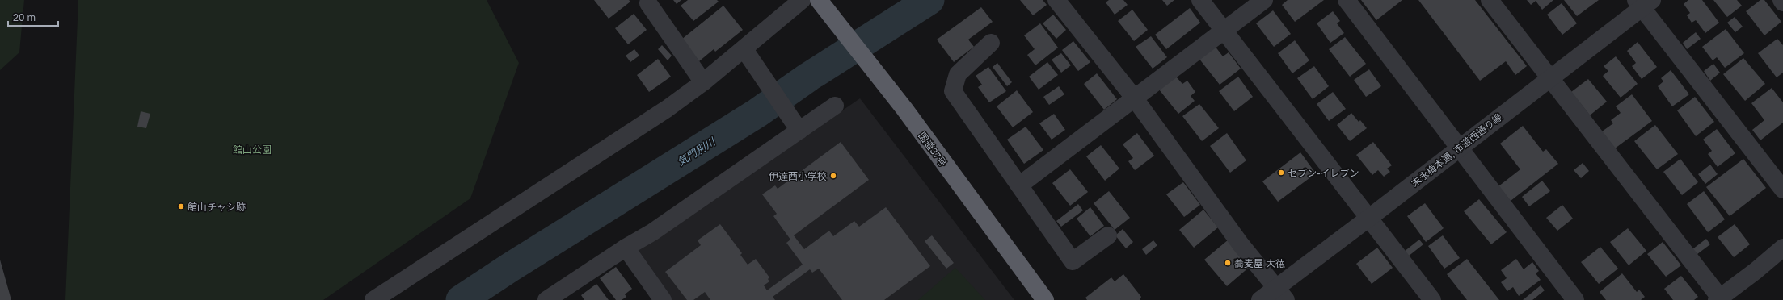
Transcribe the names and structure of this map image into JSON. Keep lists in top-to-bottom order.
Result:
{
  "streets": {
    "highway": ["国道37号"],
    "street": ["末永梅本通, 市道西通り線"]
  },
  "water": ["気門別川"],
  "parks": ["館山公園"],
  "places": [
    "セブン-イレブン",
    "伊達西小学校",
    "館山チャシ跡",
    "蕎麦屋 大徳"
  ],
  "scale_bar": "20 m"
}
